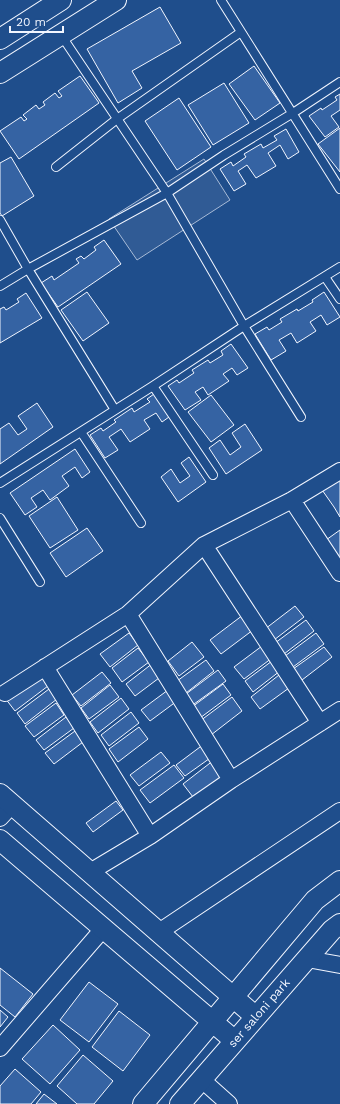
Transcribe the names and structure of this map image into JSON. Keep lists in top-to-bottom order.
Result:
{
  "streets": {
    "street": ["ser saloni park"]
  },
  "scale_bar": "20 m"
}
